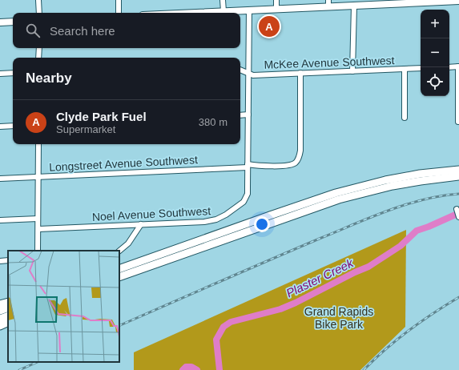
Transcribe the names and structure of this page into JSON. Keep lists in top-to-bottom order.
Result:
{
  "streets": {
    "street": ["McKee Avenue Southwest", "Longstreet Avenue Southwest", "Noel Avenue Southwest"]
  },
  "crossings": [
    ["McKee Avenue Southwest", "Longstreet Avenue Southwest"],
    ["McKee Avenue Southwest", "Noel Avenue Southwest"],
    ["Longstreet Avenue Southwest", "Noel Avenue Southwest"]
  ],
  "water": ["Plaster Creek"],
  "parks": ["Grand Rapids Bike Park"],
  "page": {
    "map_buttons": ["+", "−"],
    "search": "Search here",
    "pins": "A",
    "heading": "Nearby",
    "list": [
      {
        "mark": "A",
        "name": "Clyde Park Fuel",
        "note": "Supermarket",
        "value": "380 m"
      }
    ]
  }
}
